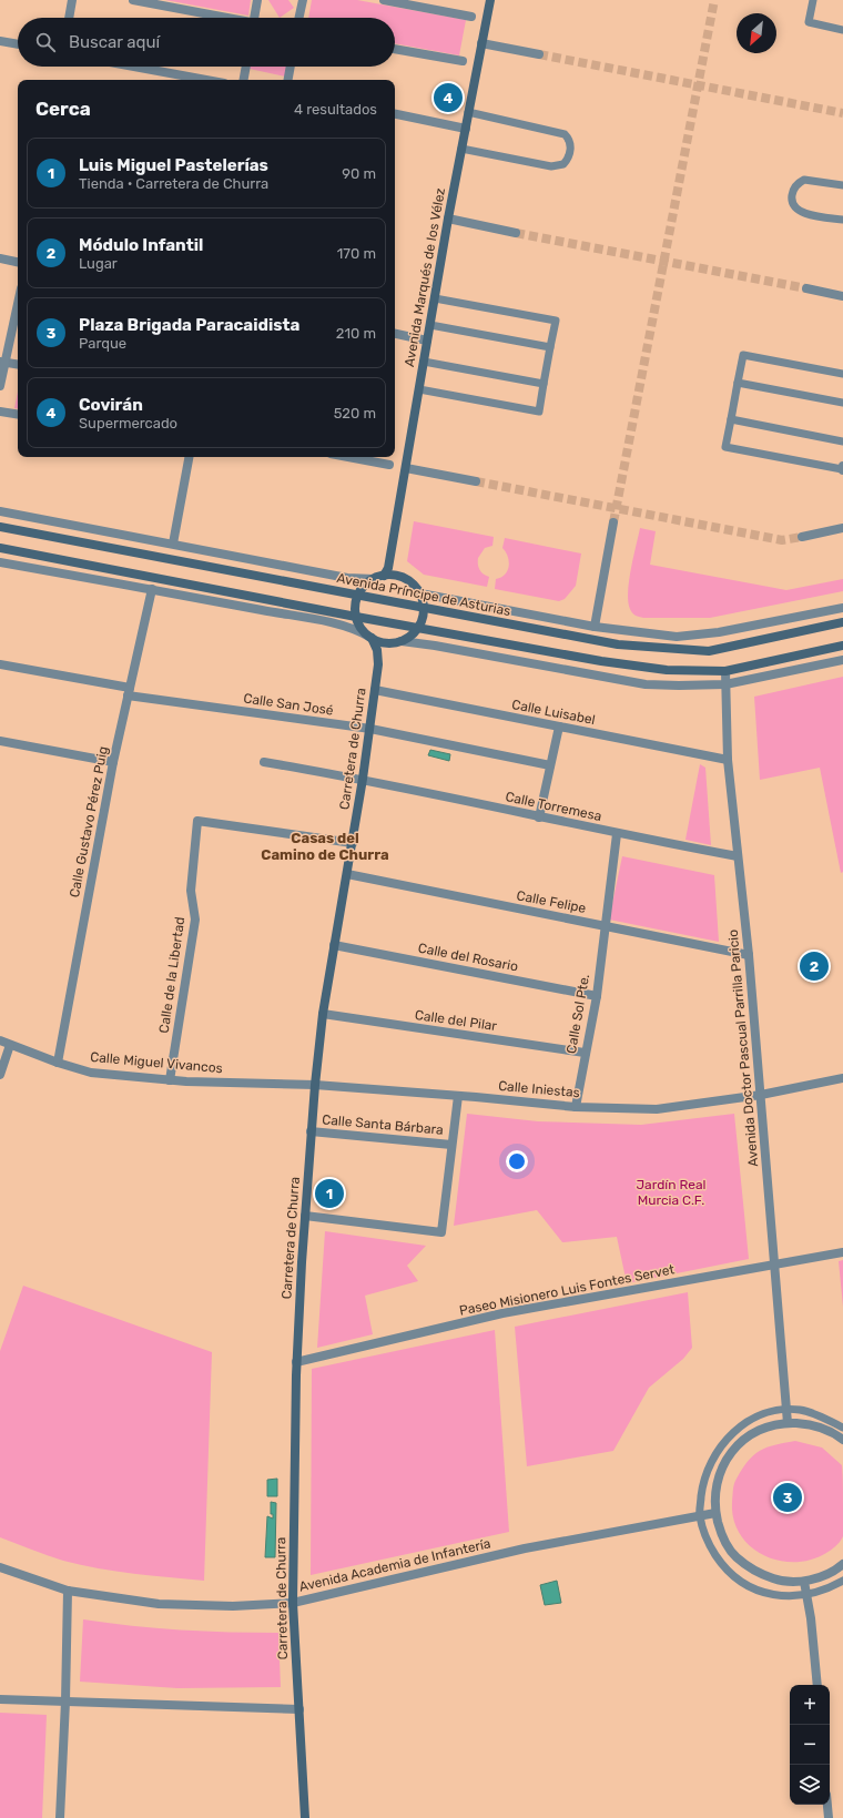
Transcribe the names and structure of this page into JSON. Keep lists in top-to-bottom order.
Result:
{
  "streets": {
    "main road": ["Avenida Marqués de los Vélez", "Avenida Príncipe de Asturias", "Carretera de Churra"],
    "street": [
      "Calle San José",
      "Calle Luisabel",
      "Calle Torremesa",
      "Calle Gustavo Pérez Puig",
      "Calle Felipe",
      "Calle del Rosario",
      "Calle de la Libertad",
      "Calle Sol Pte.",
      "Calle del Pilar",
      "Avenida Doctor Pascual Parrilla Paricio",
      "Calle Miguel Vivancos",
      "Calle Iniestas",
      "Calle Santa Bárbara",
      "Paseo Misionero Luis Fontes Servet",
      "Avenida Academia de Infantería"
    ]
  },
  "crossings": [
    ["Calle San José", "Carretera de Churra"],
    ["Calle San José", "Calle Gustavo Pérez Puig"],
    ["Calle Luisabel", "Carretera de Churra"],
    ["Calle Luisabel", "Avenida Doctor Pascual Parrilla Paricio"],
    ["Carretera de Churra", "Calle Torremesa"],
    ["Carretera de Churra", "Calle Felipe"],
    ["Carretera de Churra", "Calle del Rosario"],
    ["Carretera de Churra", "Calle de la Libertad"],
    ["Carretera de Churra", "Calle del Pilar"],
    ["Carretera de Churra", "Calle Miguel Vivancos"],
    ["Carretera de Churra", "Calle Iniestas"],
    ["Carretera de Churra", "Calle Santa Bárbara"],
    ["Carretera de Churra", "Paseo Misionero Luis Fontes Servet"],
    ["Carretera de Churra", "Avenida Academia de Infantería"],
    ["Calle Torremesa", "Calle Sol Pte."],
    ["Calle Torremesa", "Avenida Doctor Pascual Parrilla Paricio"],
    ["Calle Gustavo Pérez Puig", "Calle Miguel Vivancos"],
    ["Calle Felipe", "Calle Sol Pte."],
    ["Calle Felipe", "Avenida Doctor Pascual Parrilla Paricio"],
    ["Calle del Rosario", "Calle Sol Pte."],
    ["Calle de la Libertad", "Calle Miguel Vivancos"],
    ["Calle Sol Pte.", "Calle del Pilar"],
    ["Calle Sol Pte.", "Calle Iniestas"],
    ["Avenida Doctor Pascual Parrilla Paricio", "Calle Iniestas"],
    ["Avenida Doctor Pascual Parrilla Paricio", "Paseo Misionero Luis Fontes Servet"],
    ["Calle Miguel Vivancos", "Calle Iniestas"]
  ],
  "districts": ["Casas del Camino de Churra"],
  "parks": ["Jardín Real Murcia C.F."],
  "north": "bottom left",
  "page": {
    "search": "Buscar aquí",
    "heading": ["Cerca", "4 resultados"],
    "pins": [
      "4",
      "2",
      "1",
      "3"
    ],
    "list": [
      {
        "mark": "1",
        "name": "Luis Miguel Pastelerías",
        "note": "Tienda · Carretera de Churra",
        "value": "90 m"
      },
      {
        "mark": "2",
        "name": "Módulo Infantil",
        "note": "Lugar",
        "value": "170 m"
      },
      {
        "mark": "3",
        "name": "Plaza Brigada Paracaidista",
        "note": "Parque",
        "value": "210 m"
      },
      {
        "mark": "4",
        "name": "Covirán",
        "note": "Supermercado",
        "value": "520 m"
      }
    ],
    "map_buttons": ["+", "−"]
  }
}
